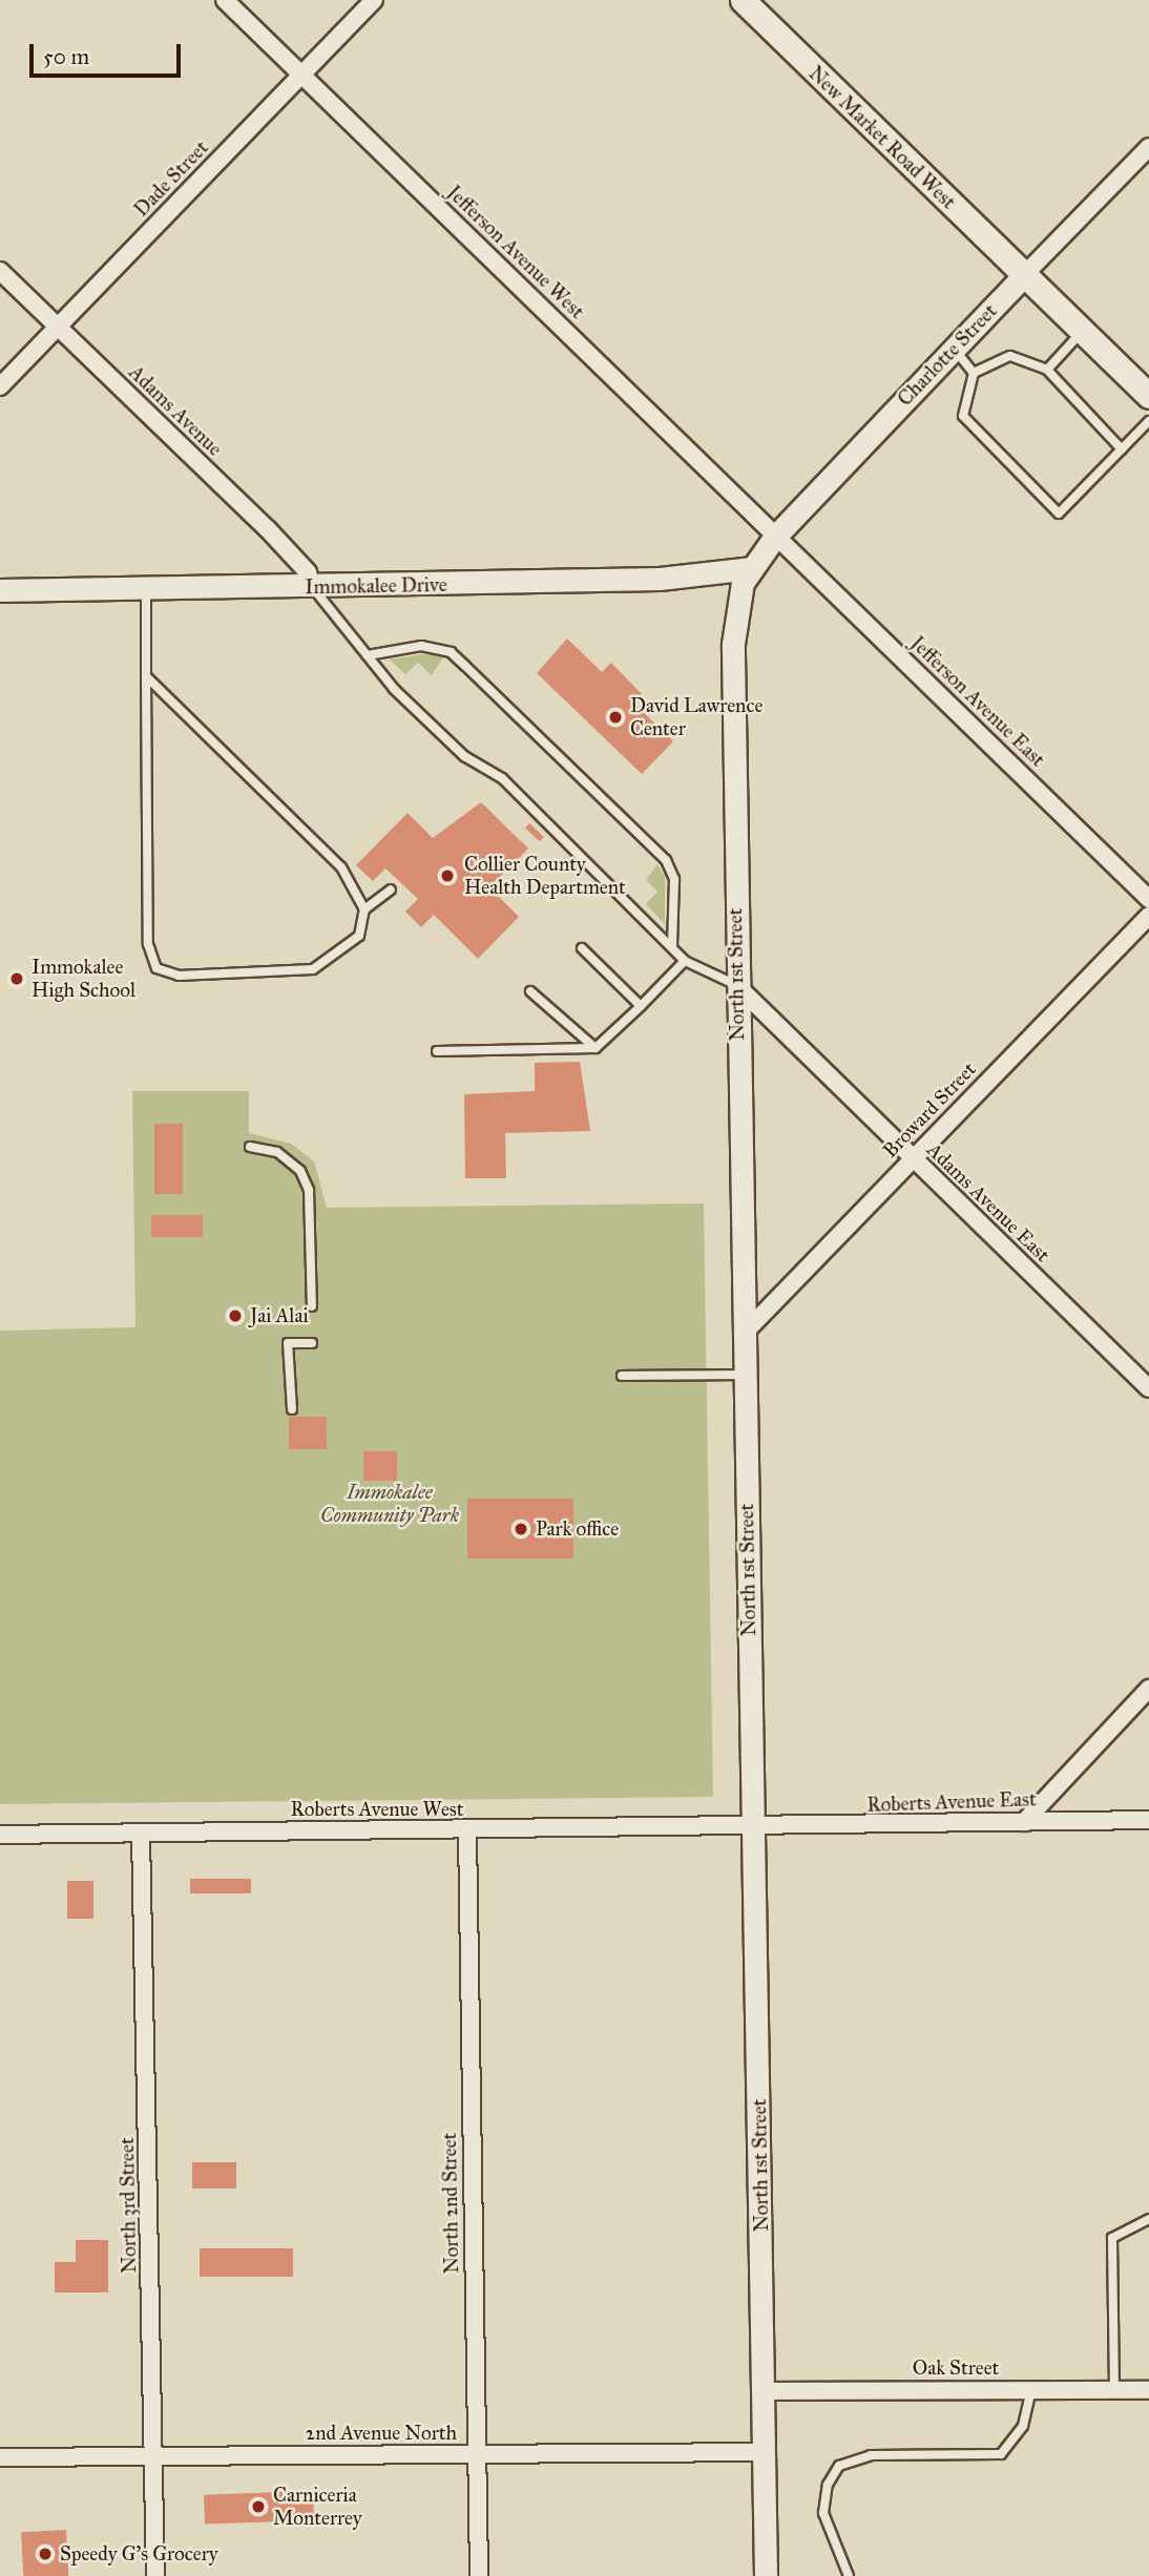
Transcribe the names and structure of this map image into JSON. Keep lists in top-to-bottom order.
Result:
{
  "streets": {
    "main road": ["New Market Road West"],
    "street": [
      "Dade Street",
      "Jefferson Avenue West",
      "Charlotte Street",
      "Adams Avenue",
      "Immokalee Drive",
      "Jefferson Avenue East",
      "North 1st Street",
      "Broward Street",
      "Adams Avenue East",
      "Roberts Avenue East",
      "Roberts Avenue West",
      "North 2nd Street",
      "North 3rd Street",
      "Oak Street",
      "2nd Avenue North"
    ]
  },
  "crossings": [
    ["New Market Road West", "Charlotte Street"],
    ["Dade Street", "Jefferson Avenue West"],
    ["Dade Street", "Adams Avenue"],
    ["Jefferson Avenue West", "Charlotte Street"],
    ["Jefferson Avenue West", "Jefferson Avenue East"],
    ["Charlotte Street", "Immokalee Drive"],
    ["Charlotte Street", "Jefferson Avenue East"],
    ["Charlotte Street", "North 1st Street"],
    ["Adams Avenue", "Immokalee Drive"],
    ["Immokalee Drive", "North 1st Street"],
    ["North 1st Street", "Broward Street"],
    ["North 1st Street", "Adams Avenue East"],
    ["North 1st Street", "Roberts Avenue East"],
    ["North 1st Street", "Roberts Avenue West"],
    ["North 1st Street", "Oak Street"],
    ["North 1st Street", "2nd Avenue North"],
    ["Broward Street", "Adams Avenue East"],
    ["Roberts Avenue East", "Roberts Avenue West"],
    ["Roberts Avenue West", "North 2nd Street"],
    ["Roberts Avenue West", "North 3rd Street"],
    ["North 2nd Street", "2nd Avenue North"],
    ["North 3rd Street", "2nd Avenue North"]
  ],
  "parks": ["Immokalee Community Park"],
  "places": [
    "David Lawrence Center",
    "Collier County Health Department",
    "Immokalee High School",
    "Jai Alai",
    "Park office",
    "Carniceria Monterrey",
    "Speedy G's Grocery"
  ],
  "scale_bar": "50 m"
}
